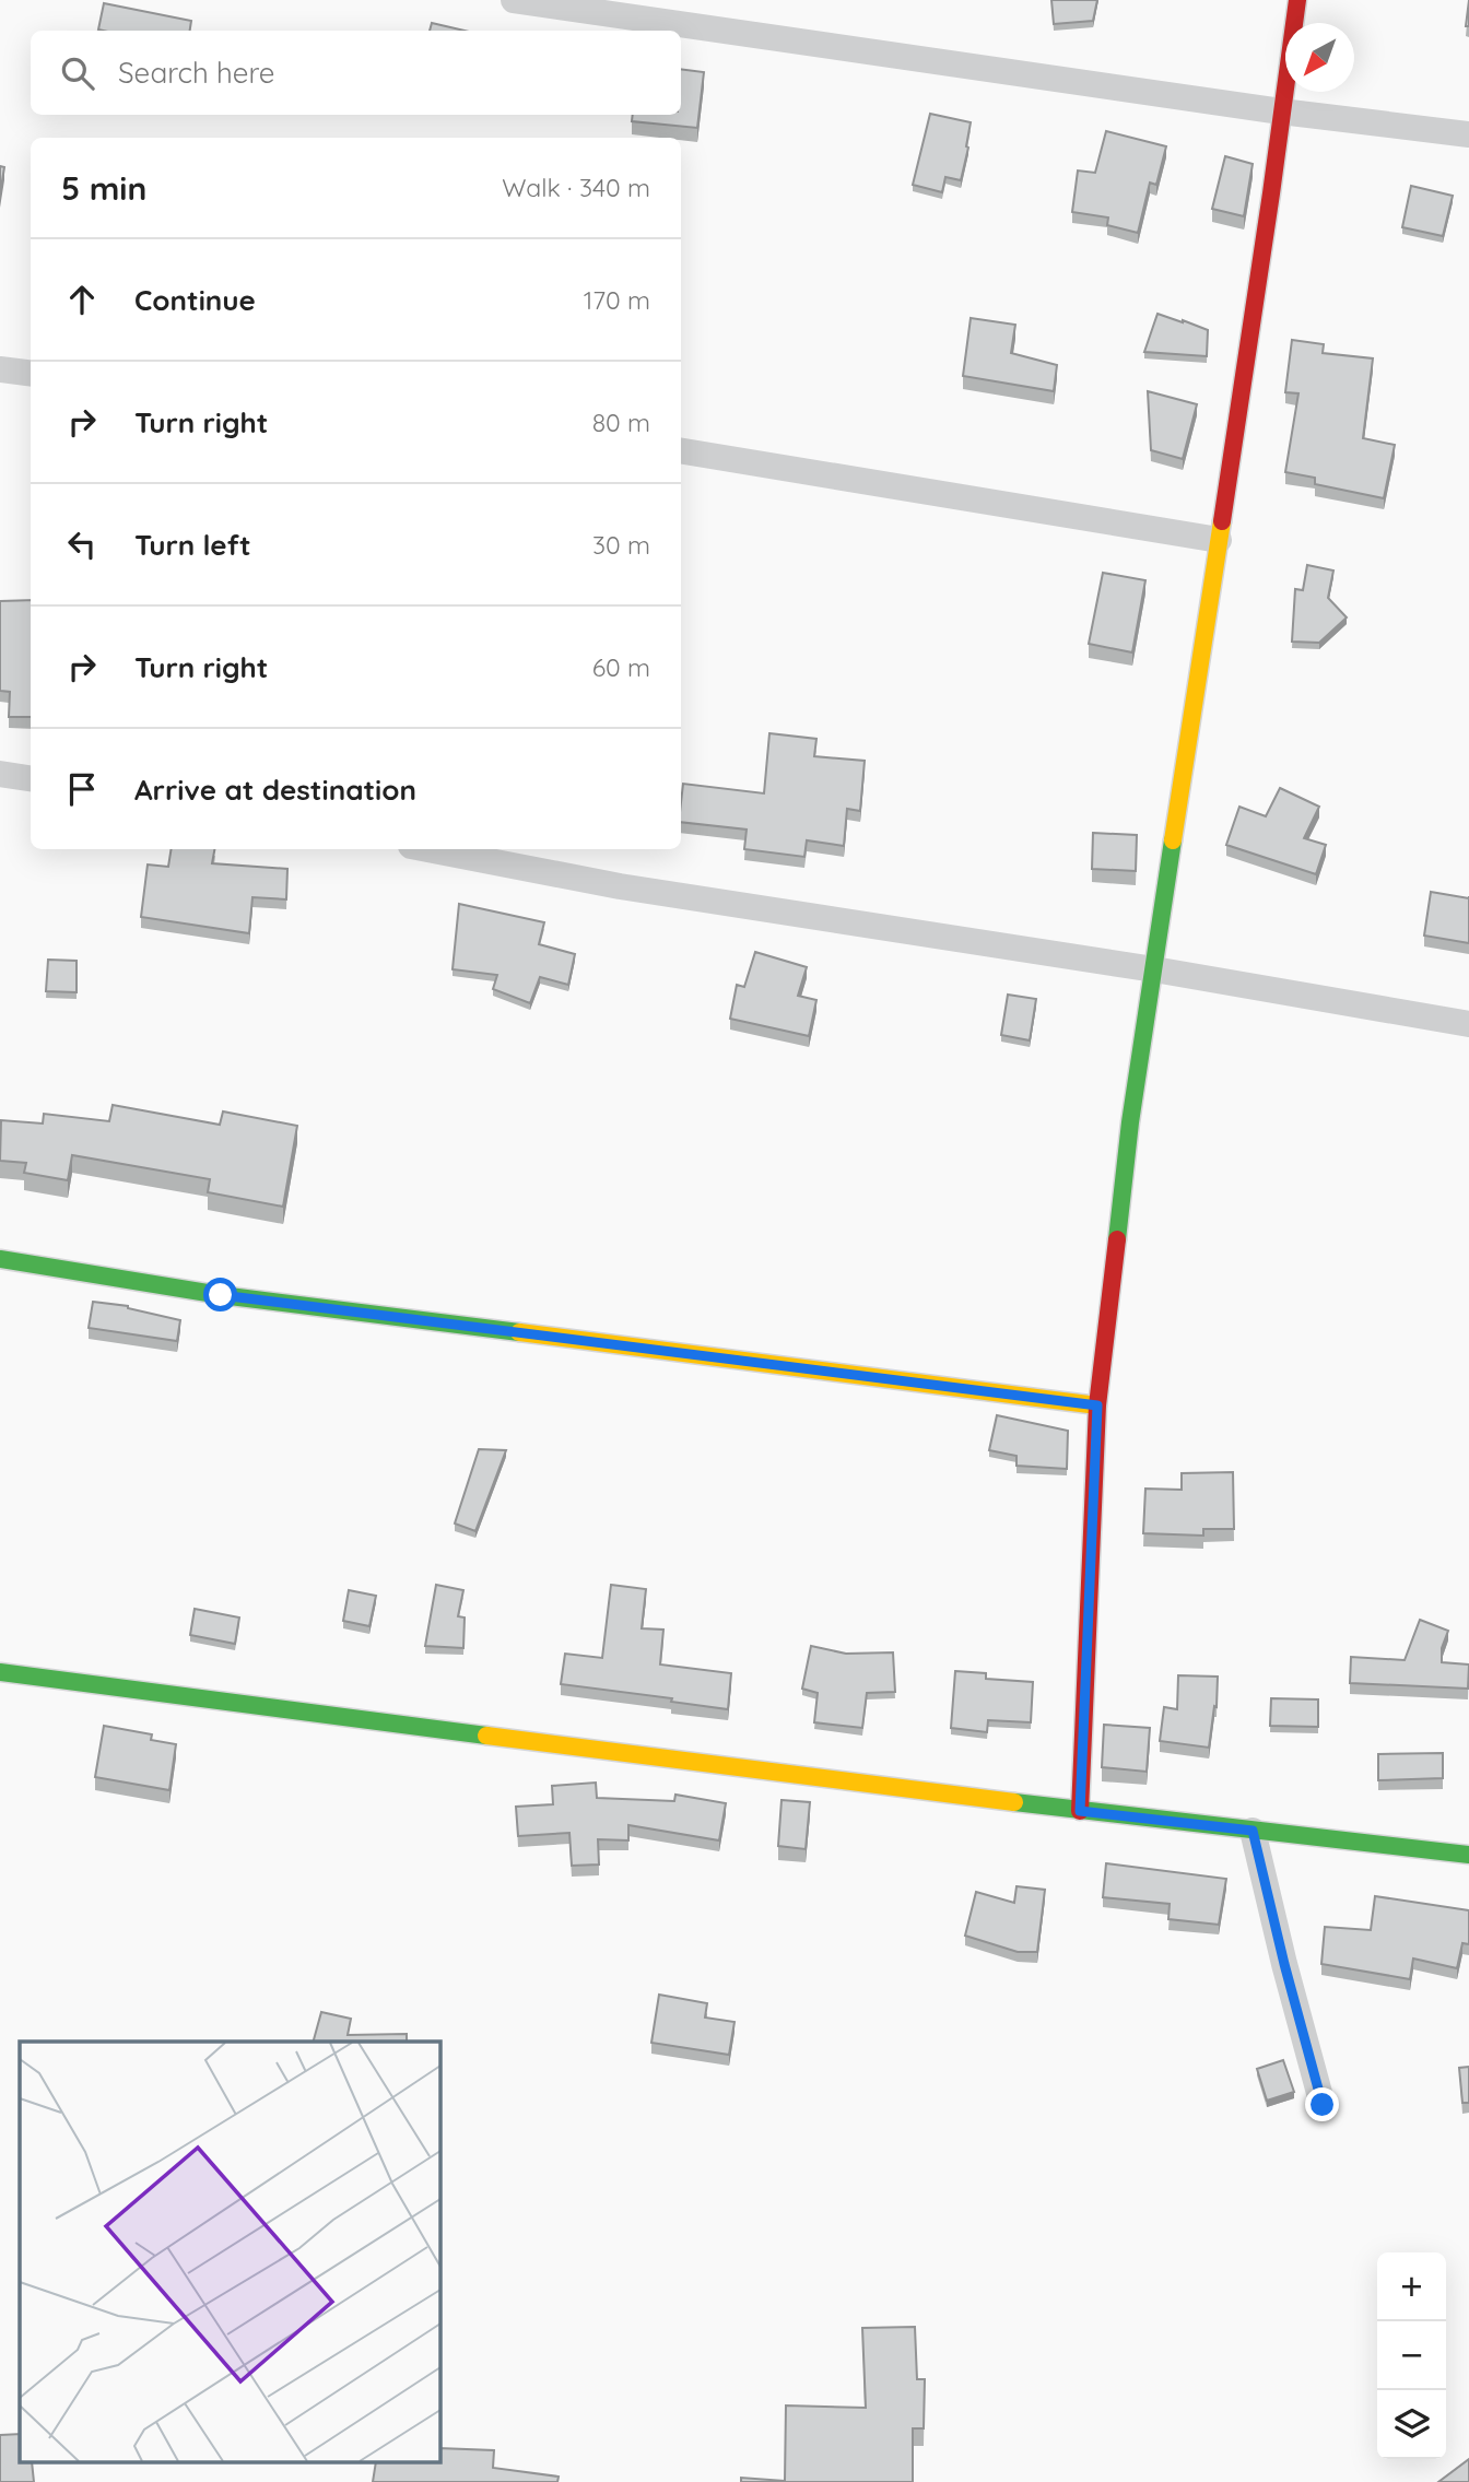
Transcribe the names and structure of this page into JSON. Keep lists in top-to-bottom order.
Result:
{
  "north": "bottom left",
  "page": {
    "search": "Search here",
    "heading": ["5 min", "Walk · 340 m"],
    "list": [
      ["Continue", "170 m"],
      ["Turn right", "80 m"],
      ["Turn left", "30 m"],
      ["Turn right", "60 m"],
      "Arrive at destination"
    ],
    "map_buttons": ["+", "−"]
  }
}
